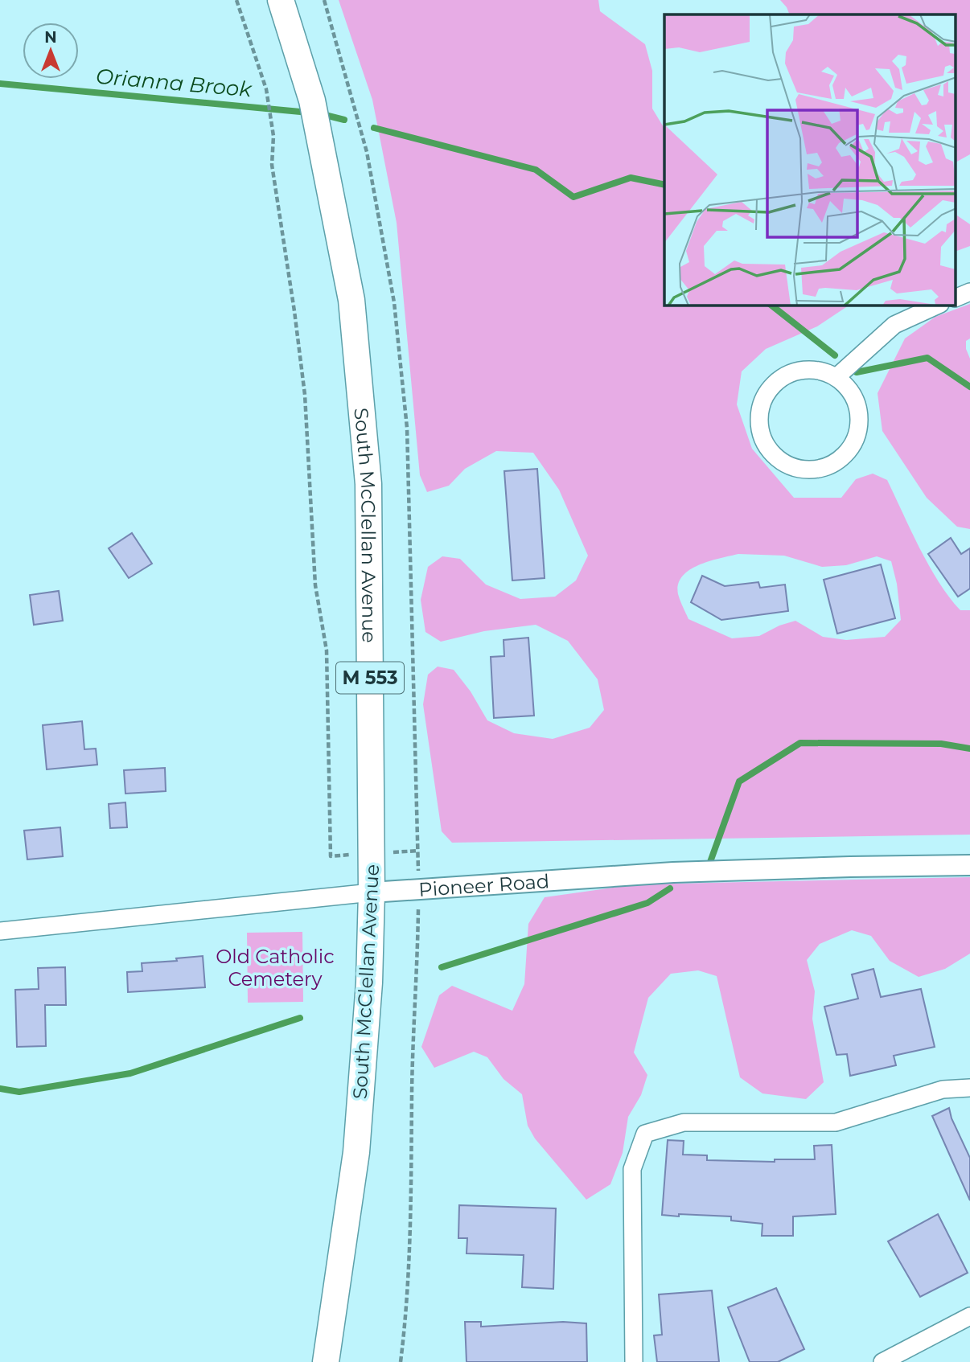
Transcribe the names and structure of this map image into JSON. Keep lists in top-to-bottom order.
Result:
{
  "streets": {
    "main road": ["South McClellan Avenue", "M 553"],
    "street": ["Pioneer Road"]
  },
  "crossings": [
    ["South McClellan Avenue", "Pioneer Road"]
  ],
  "water": ["Orianna Brook"],
  "parks": ["Old Catholic Cemetery"],
  "north": "top"
}
